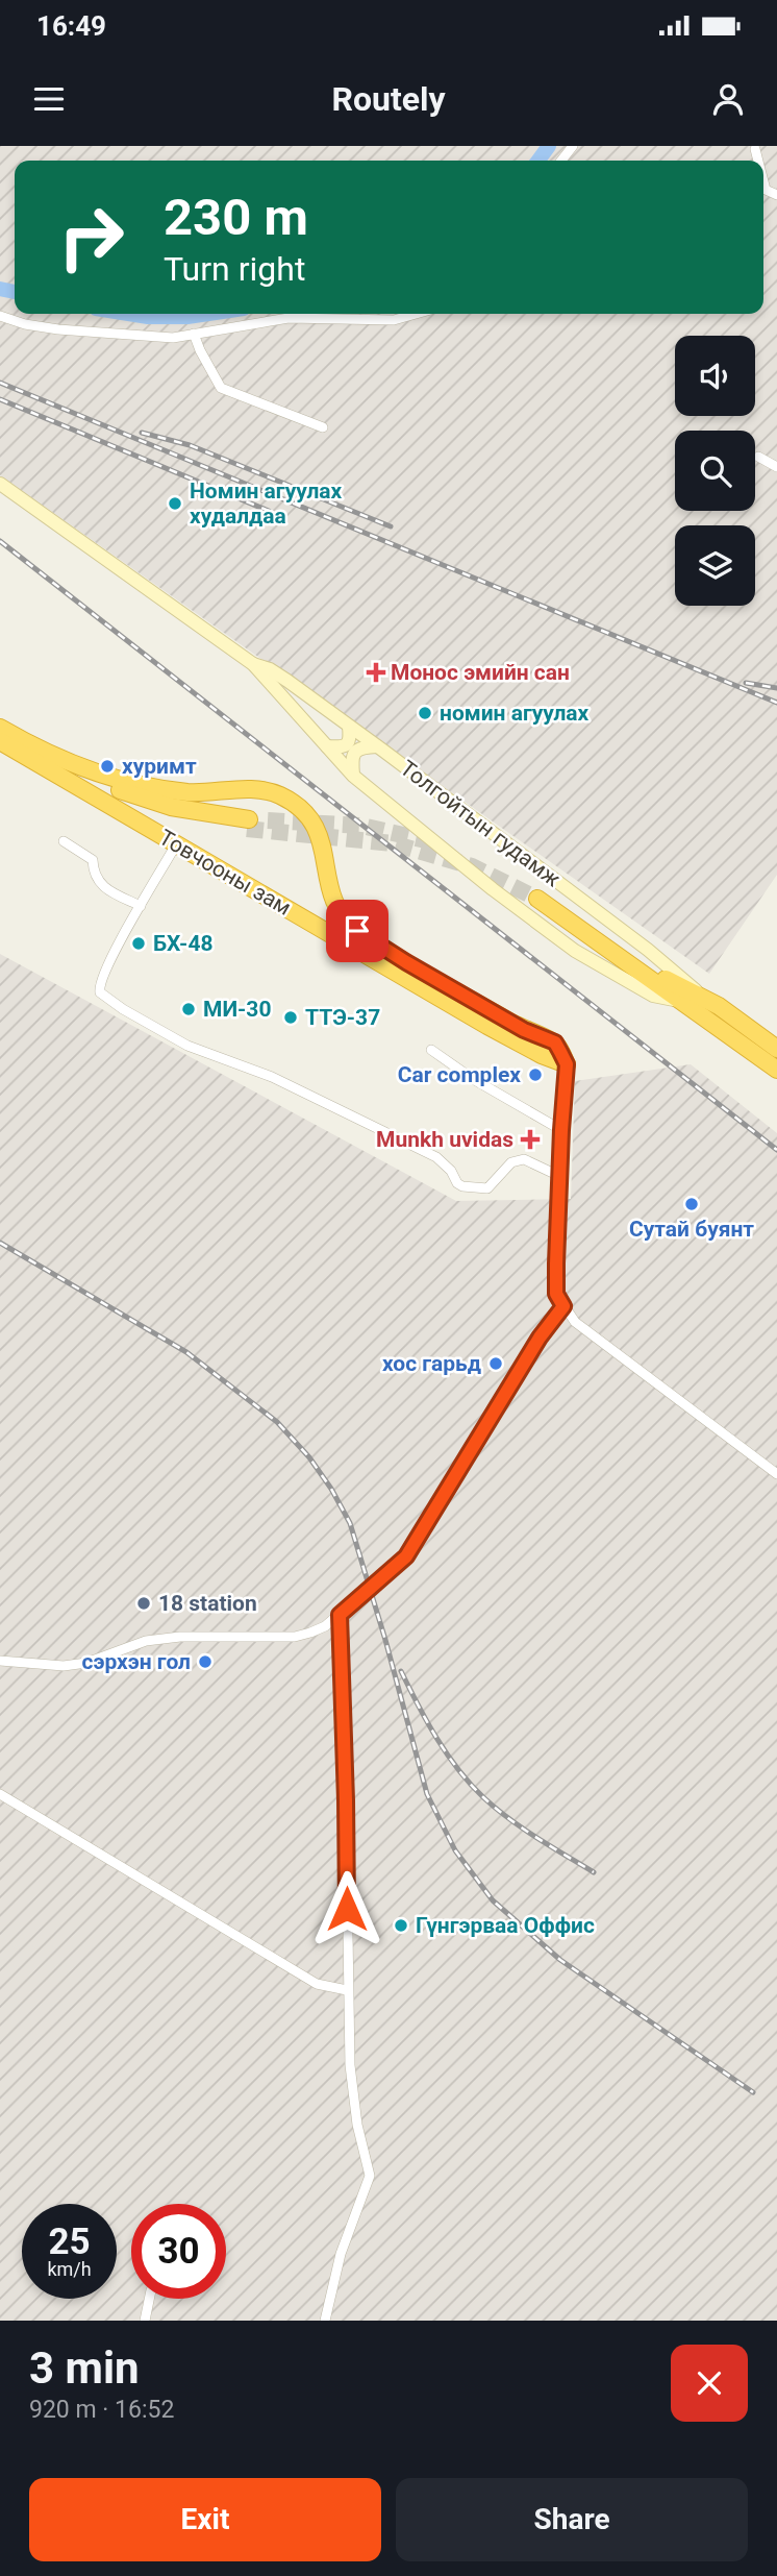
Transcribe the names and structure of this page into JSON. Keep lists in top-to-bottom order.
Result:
{
  "streets": {
    "highway": ["Товчооны зам"],
    "main road": ["Толгойтын гудамж"]
  },
  "places": {
    "other": [
      "Номин агуулах худалдаа",
      "номин агуулах",
      "хуримт",
      "БХ-48",
      "МИ-30",
      "ТТЭ-37",
      "Car complex",
      "Сутай буянт",
      "хос гарьд",
      "18 station",
      "сэрхэн гол",
      "Гүнгэрваа Оффис"
    ],
    "health": ["Монос эмийн сан", "Munkh uvidas"]
  },
  "page": {
    "status": "16:49",
    "header": "Routely",
    "turn": ["230 m", "Turn right"],
    "speed": "25 km/h",
    "limit": "30",
    "heading": ["3 min", "920 m · 16:52"],
    "buttons": ["Exit", "Share"]
  }
}
